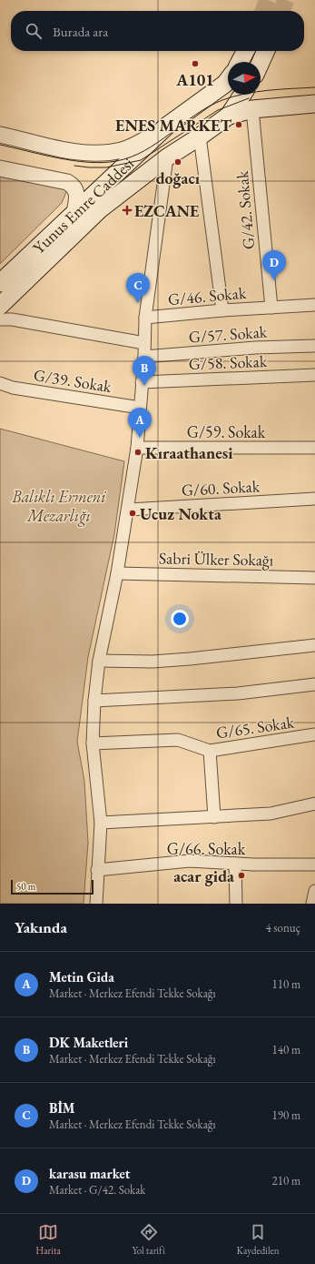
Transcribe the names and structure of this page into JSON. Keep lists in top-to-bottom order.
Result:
{
  "streets": {
    "main road": ["Yunus Emre Caddesi"],
    "street": [
      "G/42. Sokak",
      "G/46. Sokak",
      "G/57. Sokak",
      "G/58. Sokak",
      "G/39. Sokak",
      "G/59. Sokak",
      "G/60. Sokak",
      "Sabri Ülker Sokağı",
      "G/65. Sokak",
      "G/66. Sokak"
    ]
  },
  "crossings": [
    ["G/42. Sokak", "G/46. Sokak"]
  ],
  "parks": ["Balıklı Ermeni Mezarlığı"],
  "places": {
    "other": [
      "A101",
      "ENES MARKET",
      "doğacı",
      "Kıraathanesi",
      "Ucuz Nokta",
      "acar gida"
    ],
    "health": ["EZCANE"]
  },
  "scale_bar": "50 m",
  "north": "right",
  "page": {
    "search": "Burada ara",
    "pins": [
      "D",
      "C",
      "B",
      "A"
    ],
    "scale": "50 m",
    "heading": ["Yakında", "4 sonuç"],
    "list": [
      {
        "mark": "A",
        "name": "Metin Gida",
        "note": "Market · Merkez Efendi Tekke Sokağı",
        "value": "110 m"
      },
      {
        "mark": "B",
        "name": "DK Maketleri",
        "note": "Market · Merkez Efendi Tekke Sokağı",
        "value": "140 m"
      },
      {
        "mark": "C",
        "name": "BİM",
        "note": "Market · Merkez Efendi Tekke Sokağı",
        "value": "190 m"
      },
      {
        "mark": "D",
        "name": "karasu market",
        "note": "Market · G/42. Sokak",
        "value": "210 m"
      }
    ],
    "nav": ["Harita", "Yol tarifi", "Kaydedilen"]
  }
}
